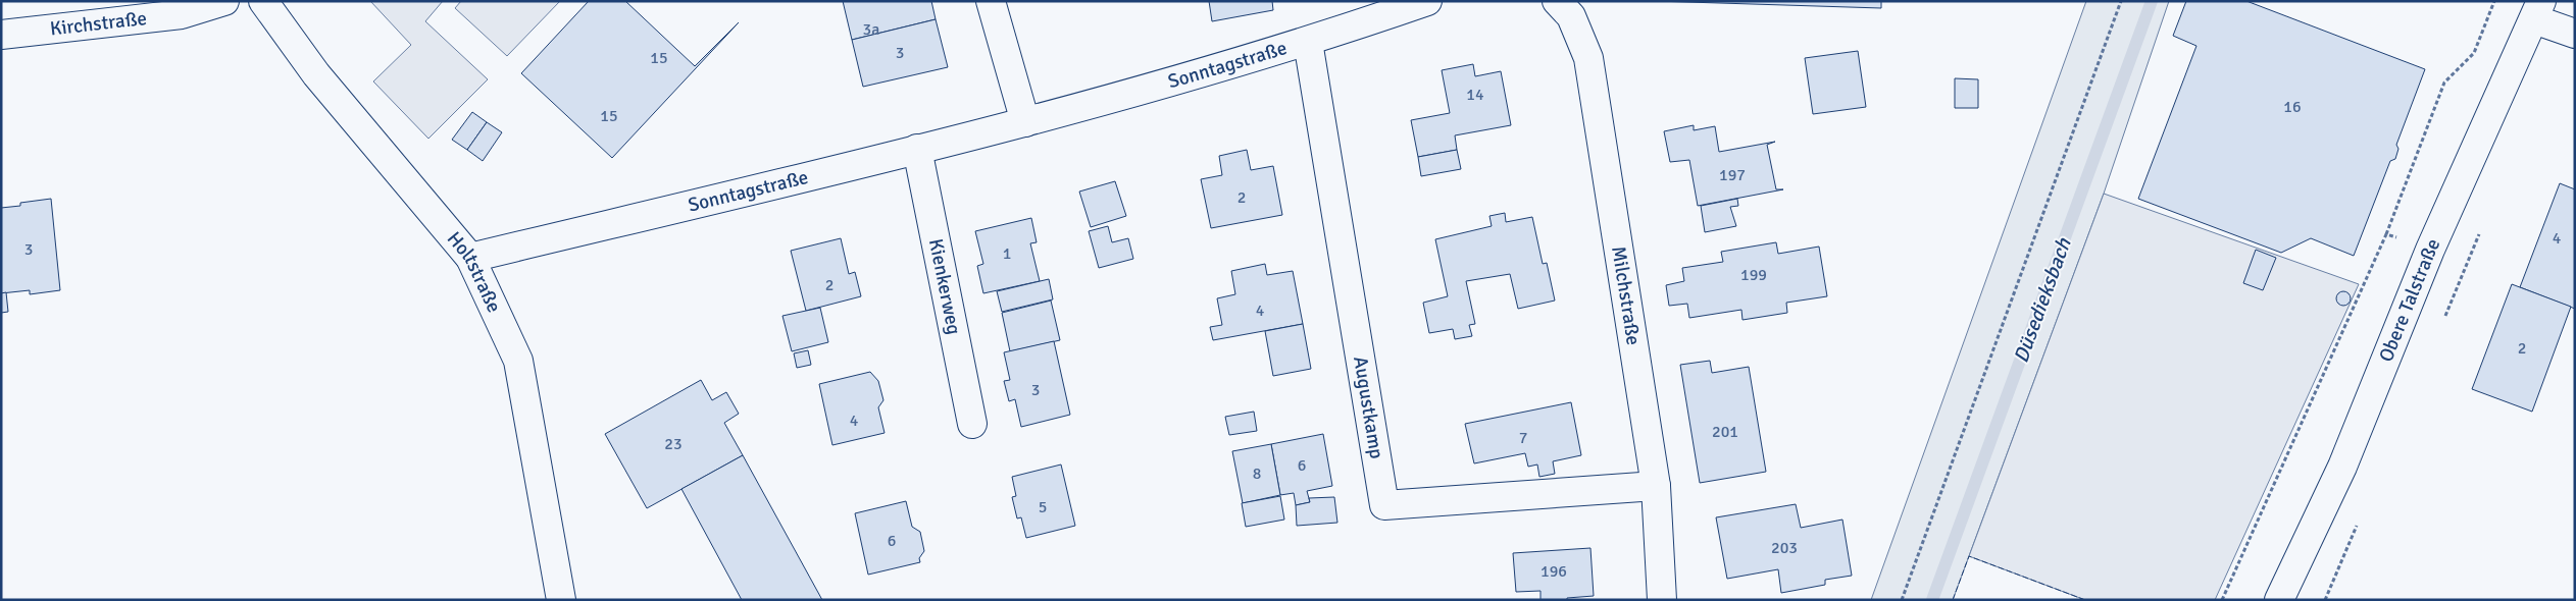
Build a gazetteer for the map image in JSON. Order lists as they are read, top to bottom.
{
  "streets": {
    "street": [
      "Kirchstraße",
      "Sonntagstraße",
      "Holtstraße",
      "Kienkerweg",
      "Milchstraße",
      "Obere Talstraße",
      "Augustkamp"
    ]
  },
  "crossings": [
    ["Sonntagstraße", "Holtstraße"],
    ["Sonntagstraße", "Kienkerweg"],
    ["Sonntagstraße", "Augustkamp"],
    ["Milchstraße", "Augustkamp"]
  ],
  "water": ["Düsedieksbach"],
  "house_numbers": [
    "3a",
    "3",
    "15",
    "14",
    "16",
    "15",
    "197",
    "2",
    "4",
    "3",
    "1",
    "199",
    "2",
    "4",
    "2",
    "3",
    "4",
    "201",
    "7",
    "23",
    "6",
    "8",
    "5",
    "6",
    "203",
    "196"
  ]
}
